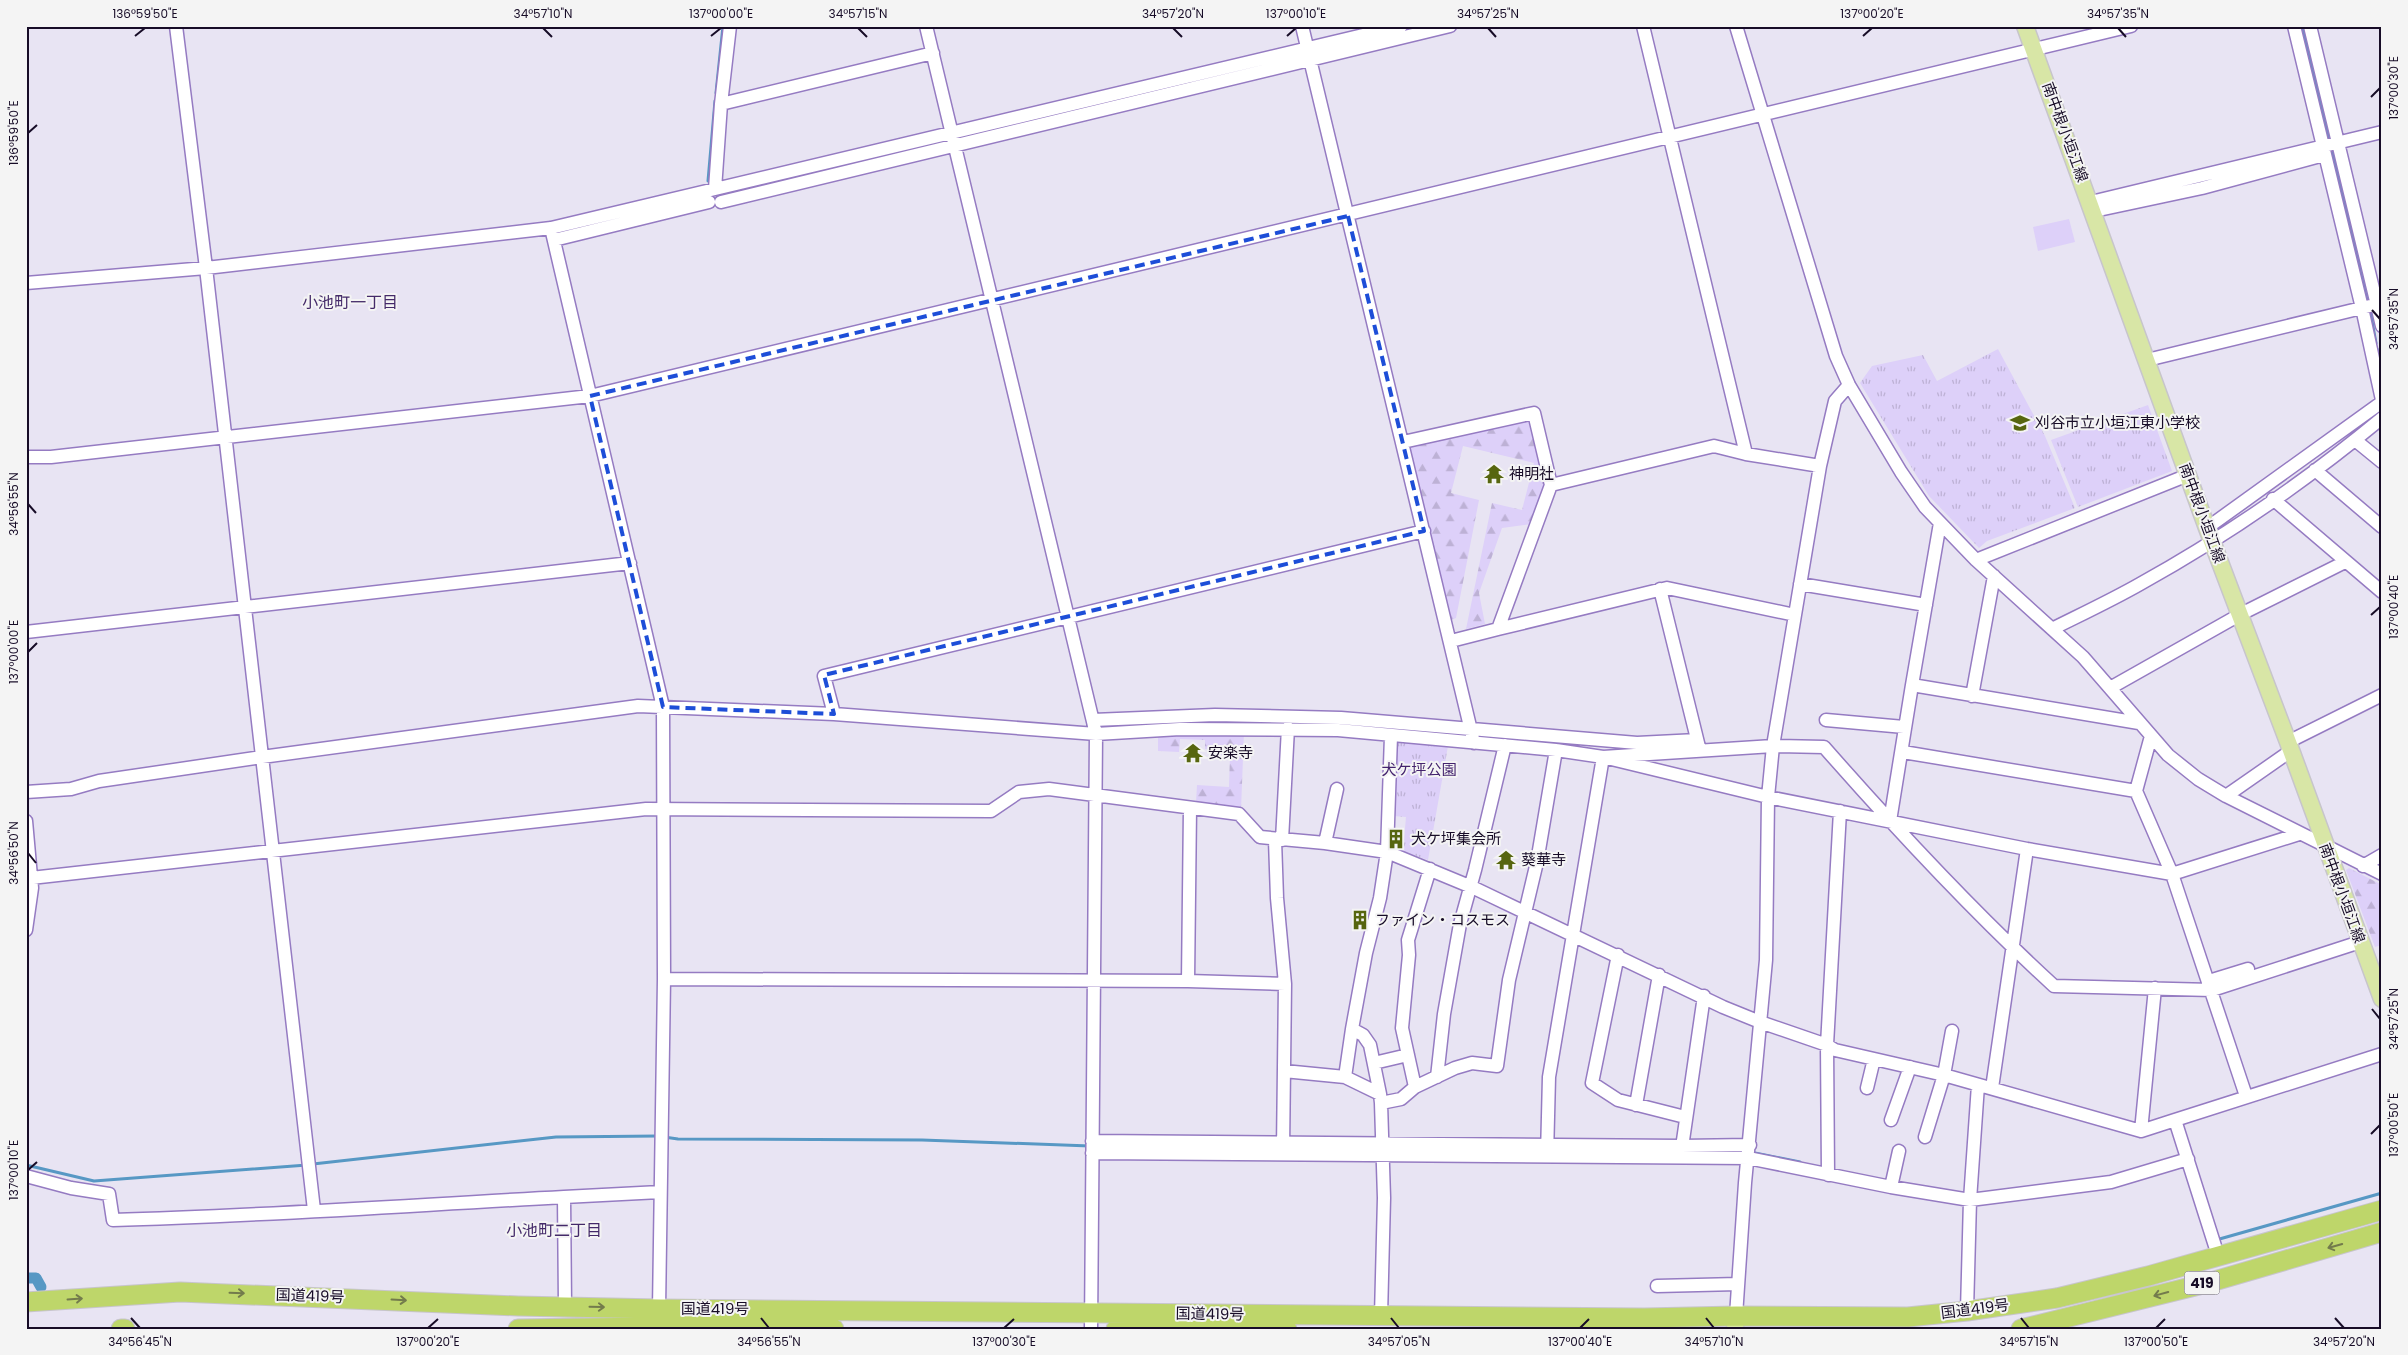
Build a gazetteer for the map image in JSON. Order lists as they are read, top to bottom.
{
  "streets": {
    "highway": ["419", "国道419号"],
    "main road": ["南中根小垣江線"]
  },
  "districts": ["小池町一丁目", "小池町二丁目"],
  "parks": ["犬ケ坪公園"],
  "places": {
    "school or university": ["刈谷市立小垣江東小学校"],
    "temple": ["神明社", "安楽寺", "葵華寺"],
    "building": ["犬ケ坪集会所", "ファイン・コスモス"]
  },
  "coordinates": [
    "136°59'50\"E",
    "34°57'10\"N",
    "137°00'00\"E",
    "34°57'15\"N",
    "34°57'20\"N",
    "137°00'10\"E",
    "34°57'25\"N",
    "137°00'20\"E",
    "34°57'35\"N",
    "137°00'30\"E",
    "34°56'55\"N",
    "137°00'40\"E",
    "34°56'50\"N",
    "137°00'50\"E",
    "34°56'45\"N",
    "34°57'05\"N"
  ]
}
